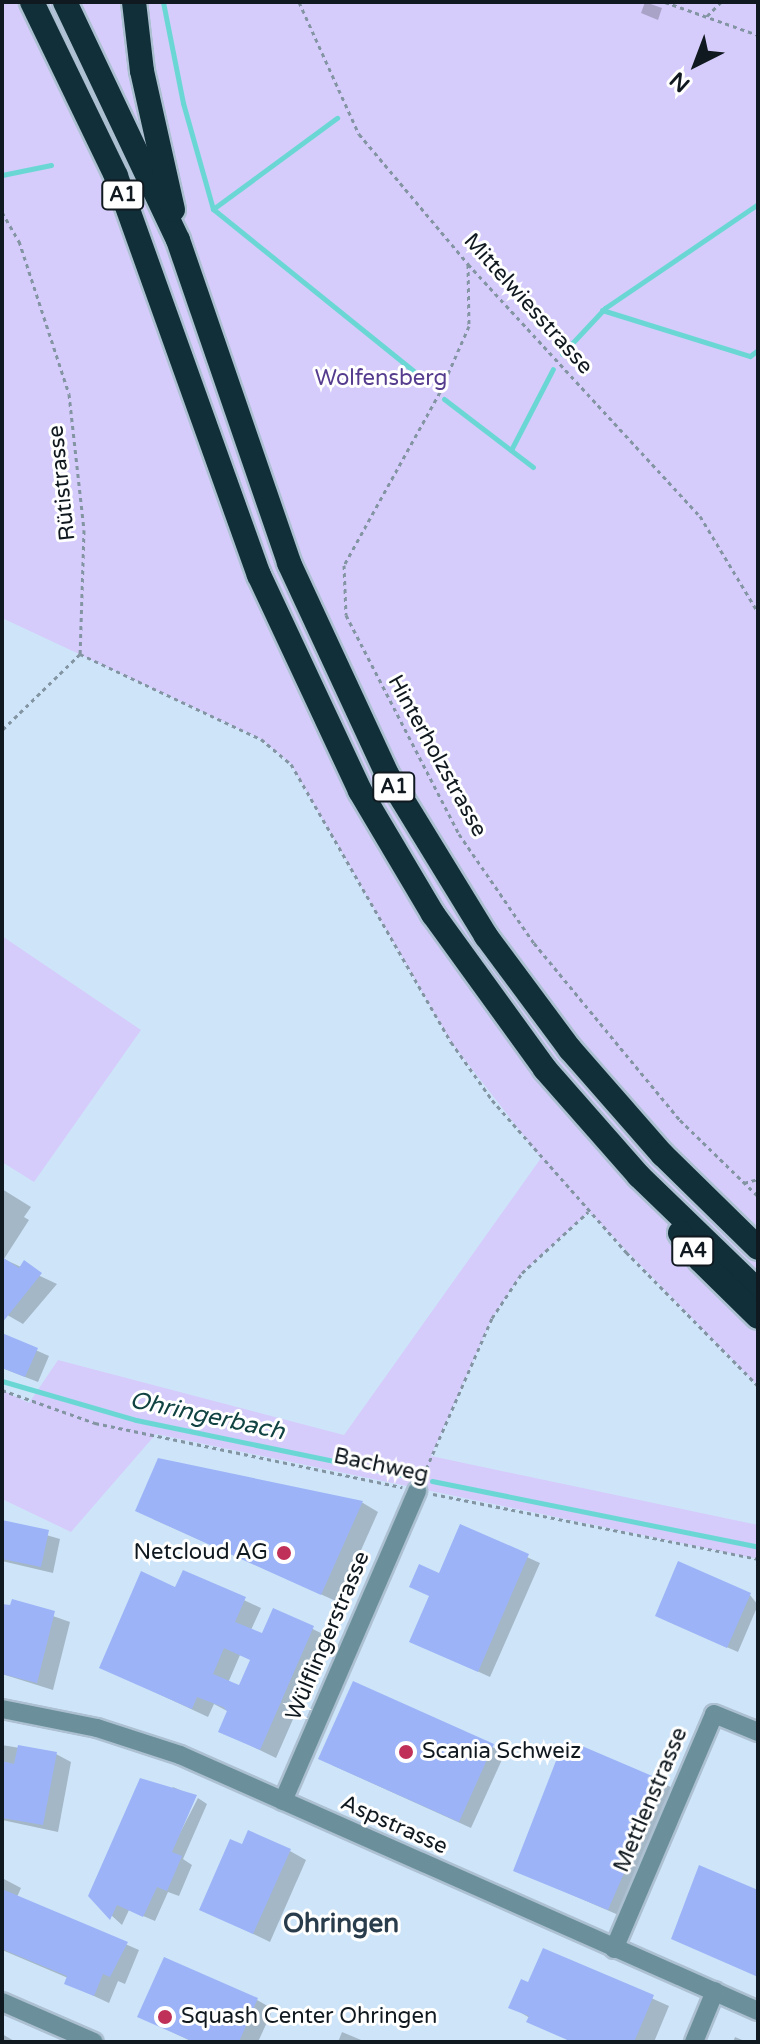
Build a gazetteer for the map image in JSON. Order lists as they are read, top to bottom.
{
  "streets": {
    "highway": ["A1", "A4"],
    "street": ["Wülflingerstrasse", "Mettlenstrasse", "Aspstrasse"],
    "path": [
      "Mittelwiesstrasse",
      "Rütistrasse",
      "Hinterholzstrasse",
      "Bachweg"
    ]
  },
  "crossings": [
    ["A1", "A4"],
    ["Mittelwiesstrasse", "Hinterholzstrasse"],
    ["Bachweg", "Wülflingerstrasse"],
    ["Wülflingerstrasse", "Aspstrasse"],
    ["Mettlenstrasse", "Aspstrasse"]
  ],
  "districts": ["Ohringen"],
  "water": ["Ohringerbach"],
  "parks": ["Wolfensberg"],
  "places": ["Netcloud AG", "Scania Schweiz", "Squash Center Ohringen"],
  "north": "bottom left"
}
